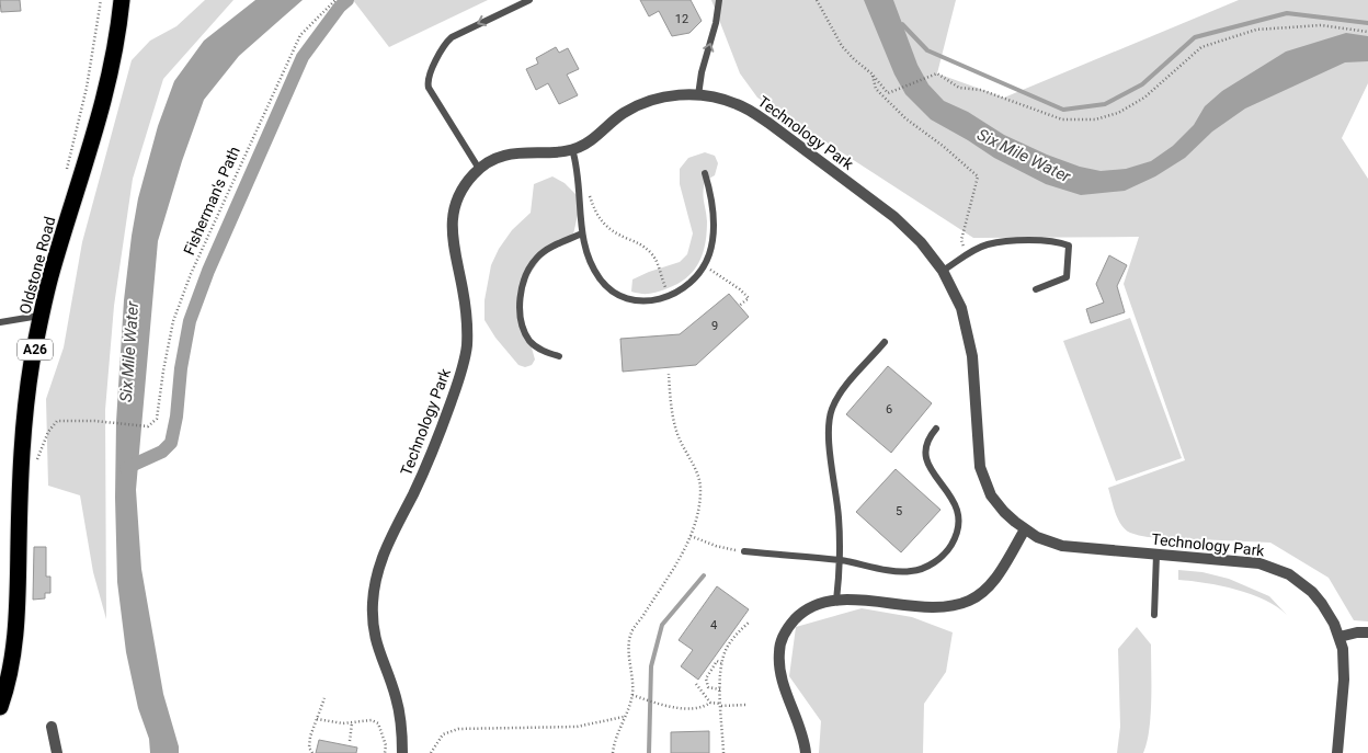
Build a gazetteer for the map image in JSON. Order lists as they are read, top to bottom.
{
  "streets": {
    "highway": ["Oldstone Road", "A26"],
    "street": ["Technology Park"],
    "path": ["Fisherman's Path"]
  },
  "water": ["Six Mile Water"],
  "house_numbers": [
    "12",
    "9",
    "6",
    "5",
    "4"
  ]
}
